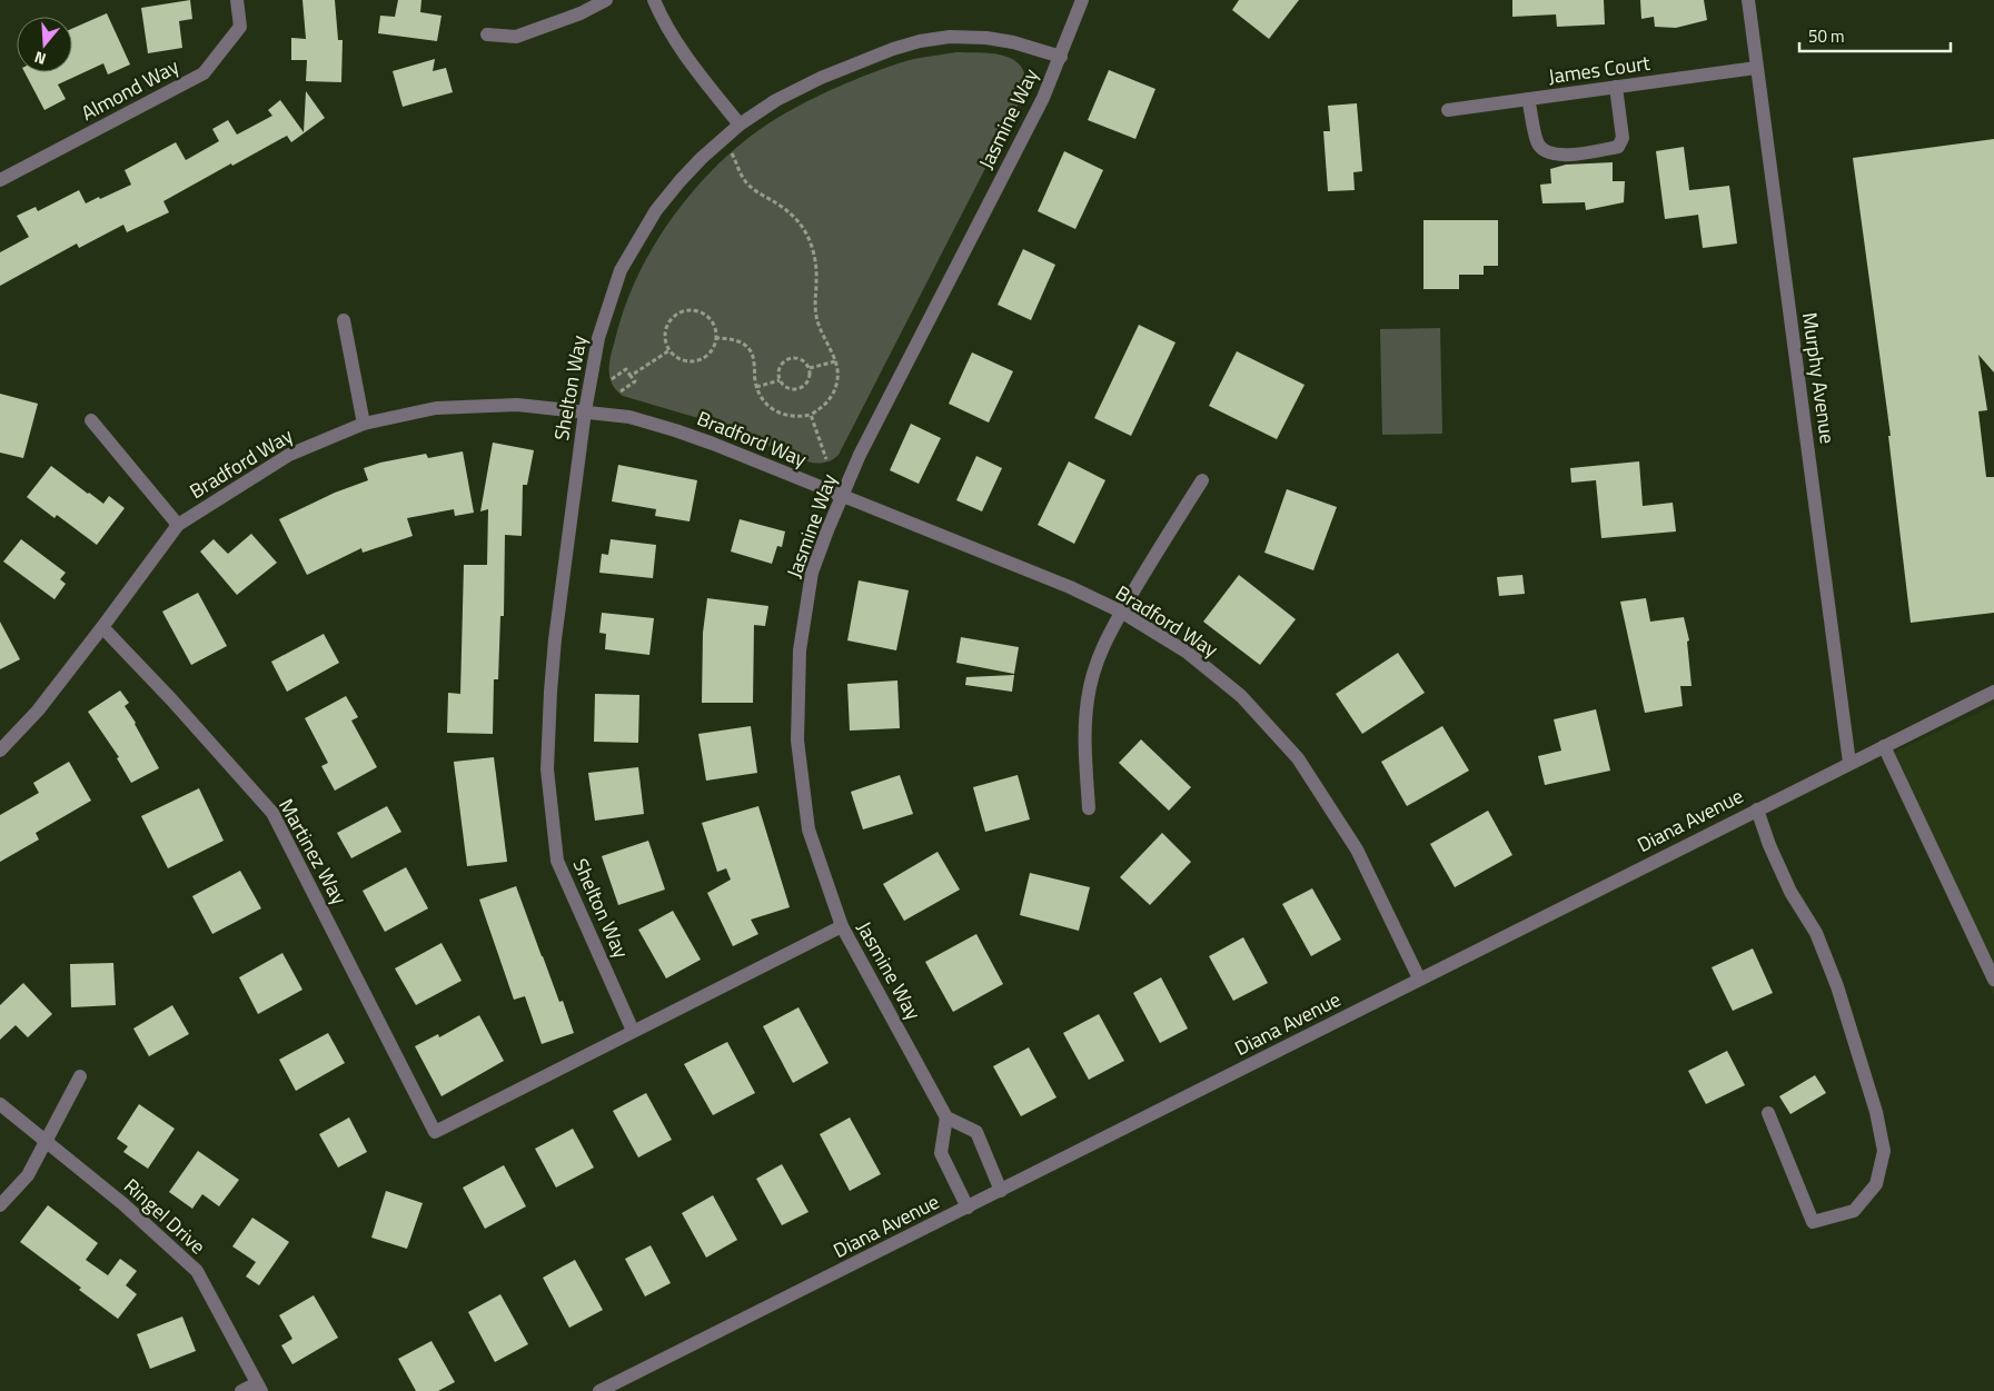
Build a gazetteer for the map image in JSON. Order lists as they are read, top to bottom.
{
  "streets": {
    "street": [
      "James Court",
      "Almond Way",
      "Jasmine Way",
      "Murphy Avenue",
      "Shelton Way",
      "Bradford Way",
      "Diana Avenue",
      "Martinez Way",
      "Ringel Drive"
    ]
  },
  "crossings": [
    ["James Court", "Murphy Avenue"],
    ["Jasmine Way", "Shelton Way"],
    ["Jasmine Way", "Bradford Way"],
    ["Murphy Avenue", "Diana Avenue"],
    ["Shelton Way", "Bradford Way"],
    ["Shelton Way", "Martinez Way"],
    ["Bradford Way", "Diana Avenue"],
    ["Bradford Way", "Martinez Way"]
  ],
  "scale_bar": "50 m",
  "north": "bottom"
}
